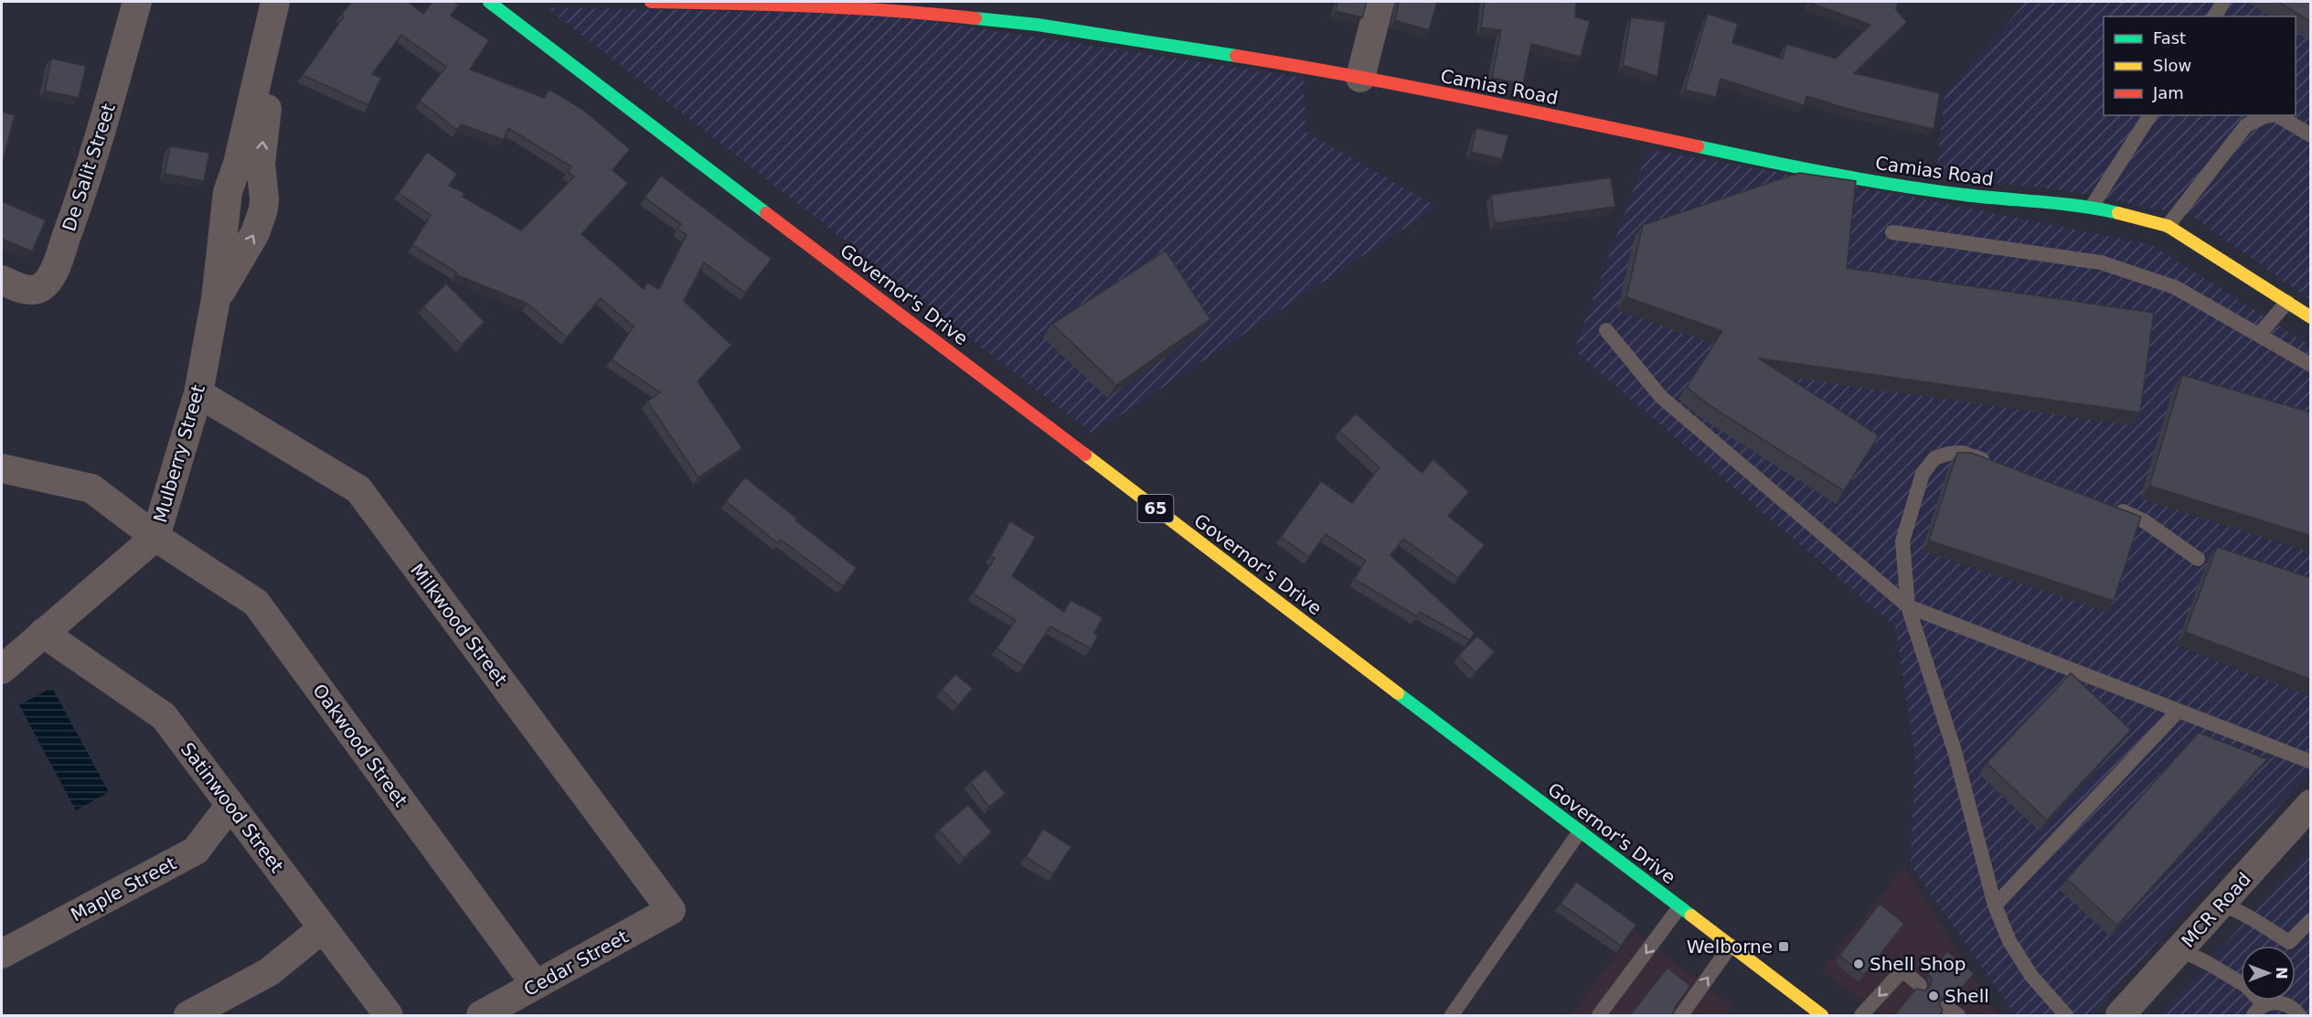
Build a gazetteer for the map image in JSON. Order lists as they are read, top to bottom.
{
  "streets": {
    "main road": ["Camias Road", "Governor's Drive", "65"],
    "street": [
      "De Salit Street",
      "Mulberry Street",
      "Milkwood Street",
      "Oakwood Street",
      "Satinwood Street",
      "Maple Street",
      "MCR Road",
      "Cedar Street"
    ]
  },
  "crossings": [
    ["Mulberry Street", "Milkwood Street"],
    ["Mulberry Street", "Oakwood Street"],
    ["Mulberry Street", "Satinwood Street"],
    ["Milkwood Street", "Cedar Street"],
    ["Oakwood Street", "Cedar Street"],
    ["Satinwood Street", "Maple Street"]
  ],
  "places": {
    "transit": ["Welborne"],
    "other": ["Shell Shop", "Shell"]
  },
  "legend": ["Fast", "Slow", "Jam"],
  "north": "right"
}
